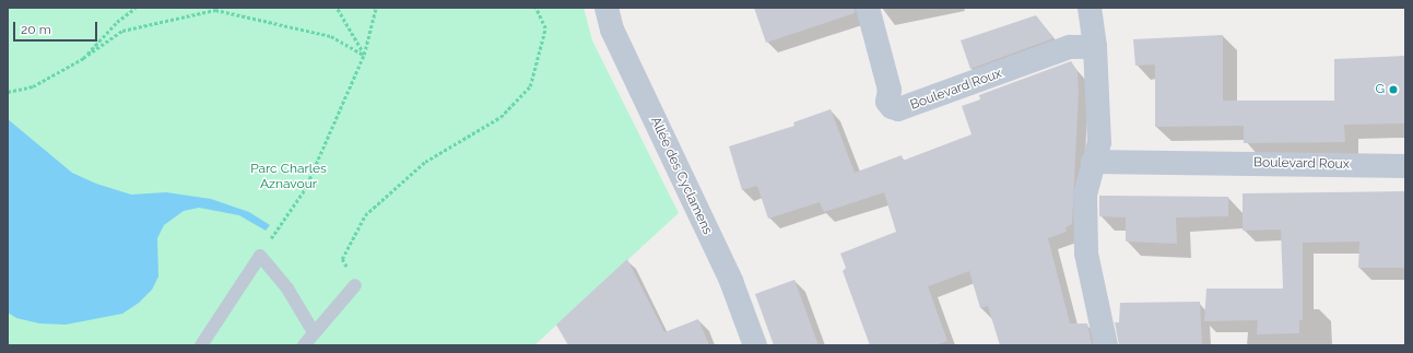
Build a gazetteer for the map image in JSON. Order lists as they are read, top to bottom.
{
  "streets": {
    "street": ["Boulevard Roux", "Allée des Cyclamens"]
  },
  "parks": ["Parc Charles Aznavour"],
  "places": ["G"],
  "scale_bar": "20 m"
}
